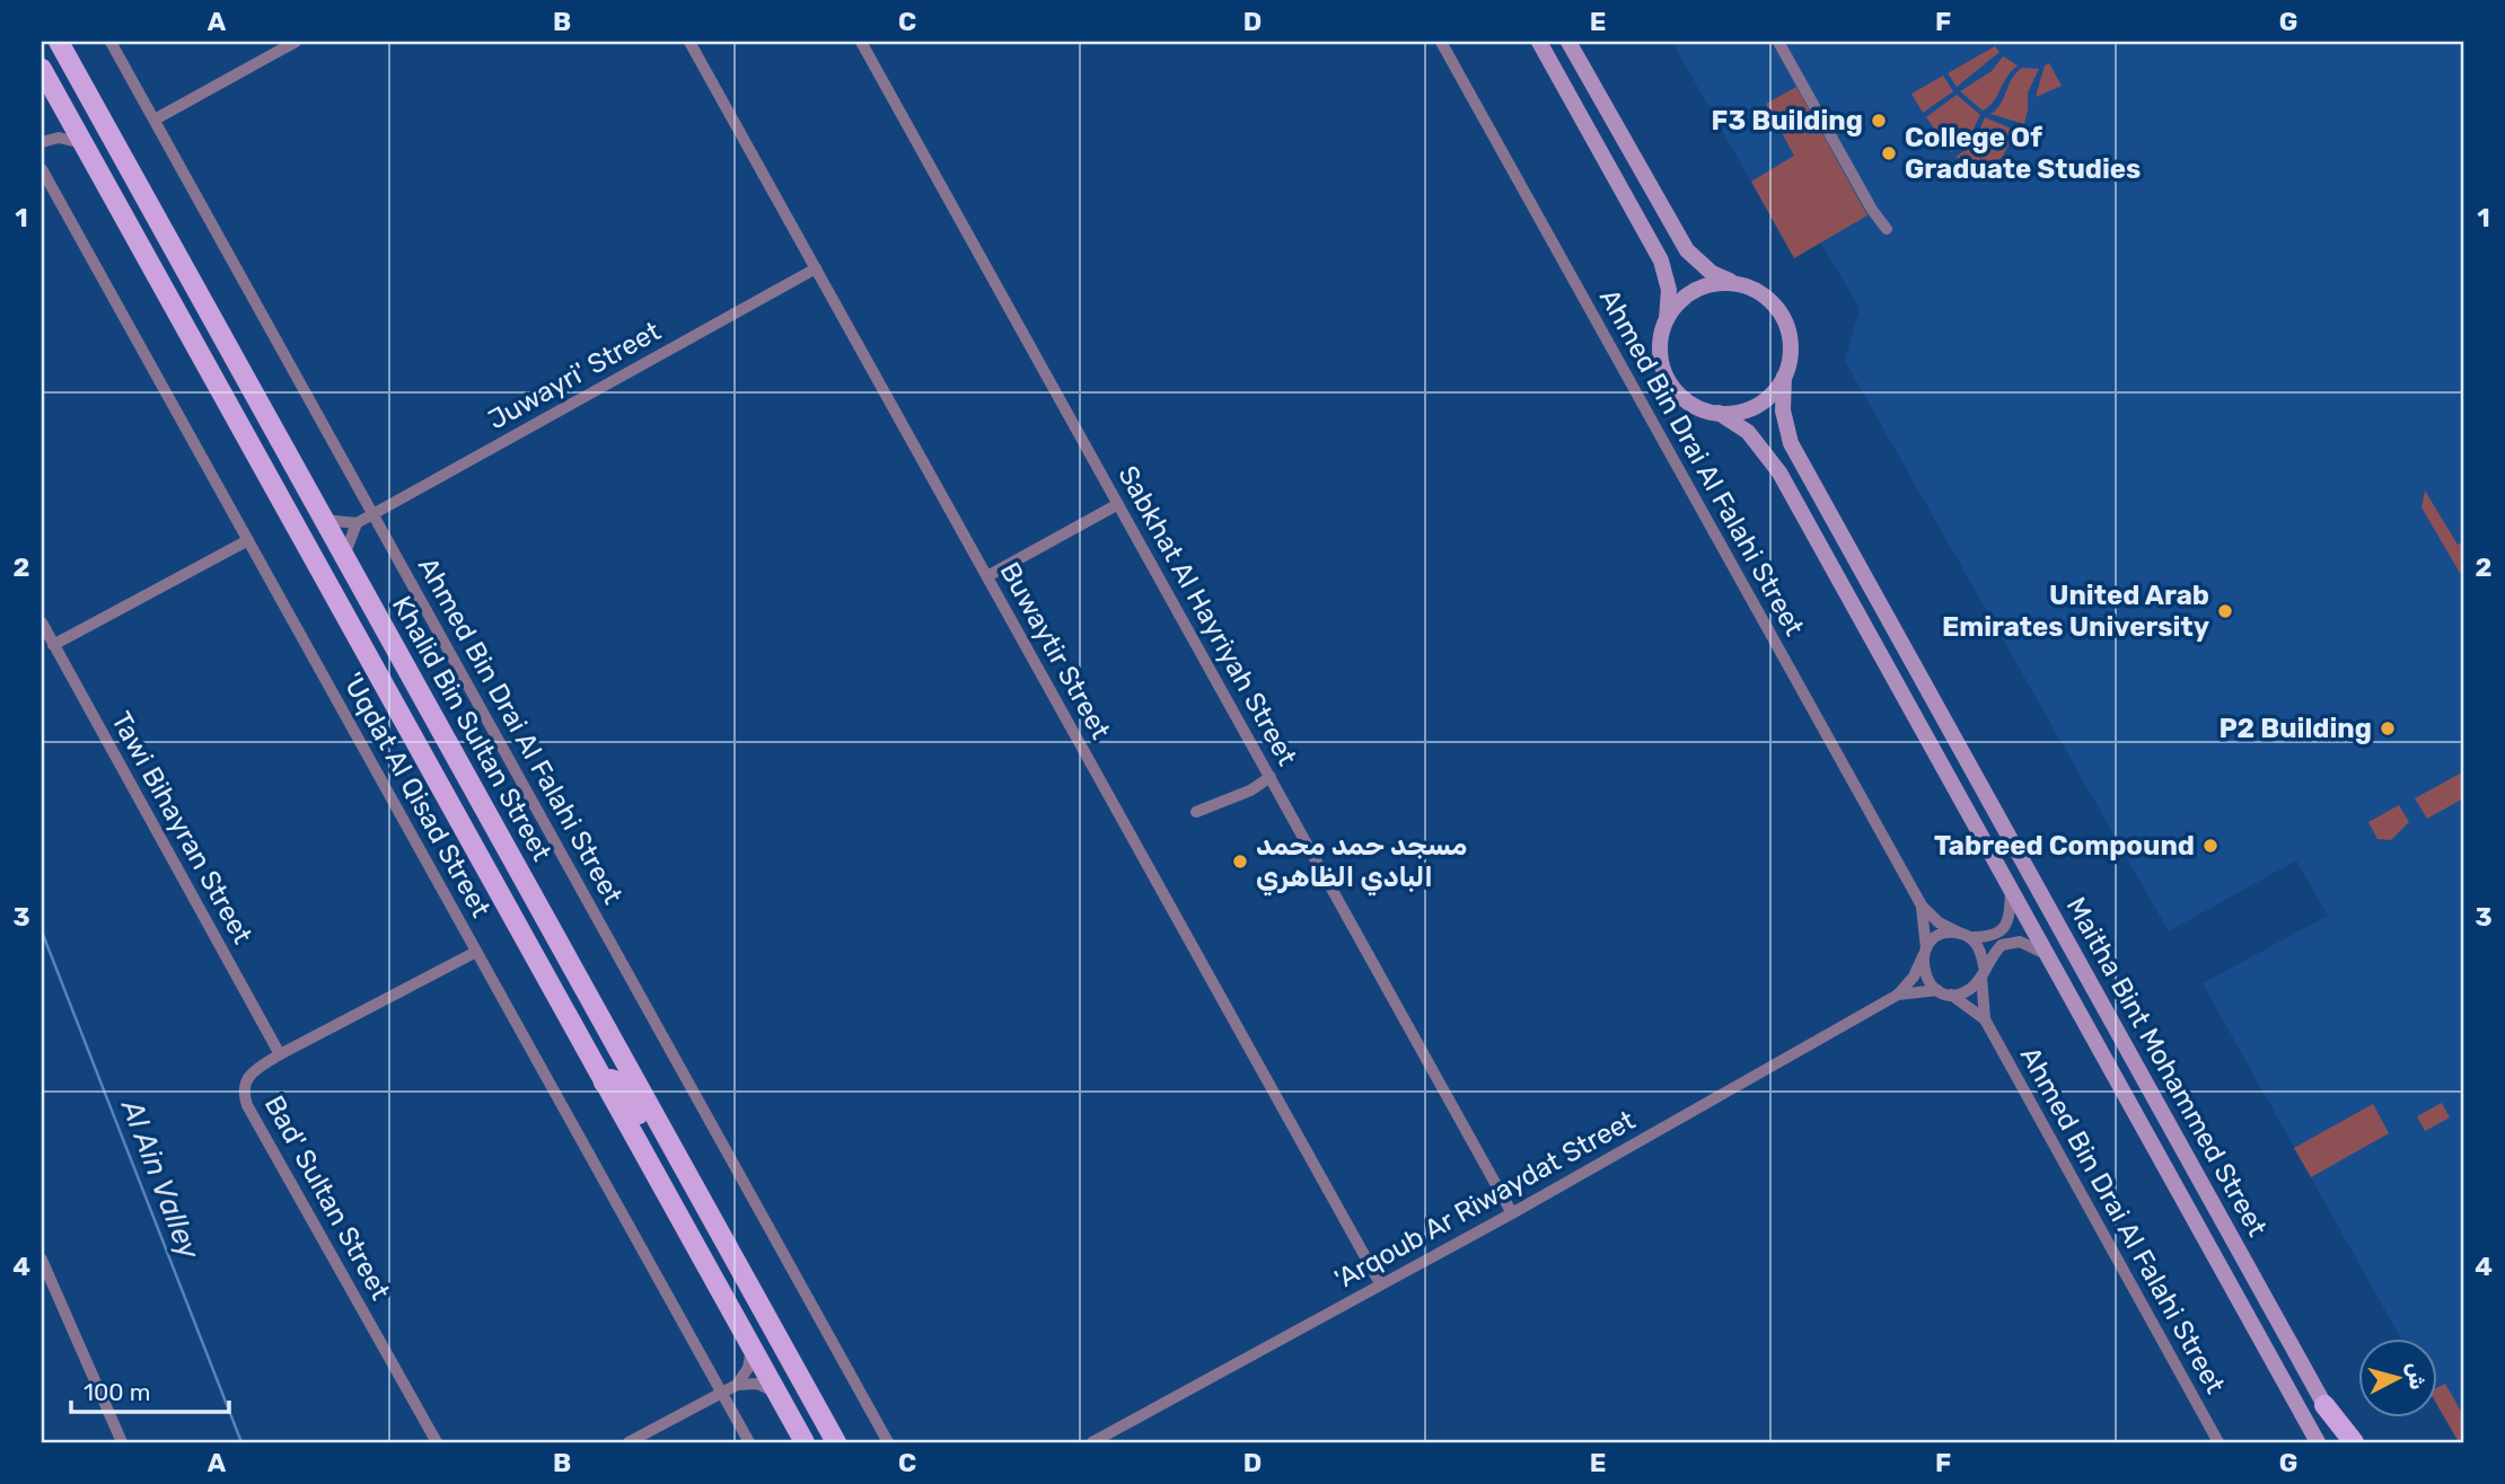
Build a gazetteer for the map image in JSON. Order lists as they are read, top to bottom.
{
  "streets": {
    "main road": ["Khalid Bin Sultan Street", "Maitha Bint Mohammed Street"],
    "street": [
      "Juwayri' Street",
      "Ahmed Bin Drai Al Falahi Street",
      "Sabkhat Al Hayriyah Street",
      "Buwaytir Street",
      "'Uqdat Al Qisad Street",
      "Tawi Bihayran Street",
      "Bad' Sultan Street",
      "'Arqoub Ar Riwaydat Street"
    ]
  },
  "crossings": [
    ["Juwayri' Street", "Ahmed Bin Drai Al Falahi Street"],
    ["Juwayri' Street", "Buwaytir Street"],
    ["Ahmed Bin Drai Al Falahi Street", "'Arqoub Ar Riwaydat Street"],
    ["Sabkhat Al Hayriyah Street", "'Arqoub Ar Riwaydat Street"],
    ["Buwaytir Street", "'Arqoub Ar Riwaydat Street"],
    ["'Uqdat Al Qisad Street", "Bad' Sultan Street"],
    ["Tawi Bihayran Street", "Bad' Sultan Street"]
  ],
  "water": ["Al Ain Valley"],
  "places": [
    "F3 Building",
    "College Of Graduate Studies",
    "United Arab Emirates University",
    "P2 Building",
    "Tabreed Compound",
    "مسجد حمد محمد البادي الظاهري"
  ],
  "scale_bar": "100 m",
  "north": "right",
  "grid": {
    "columns": [
      "A",
      "B",
      "C",
      "D",
      "E",
      "F",
      "G"
    ],
    "rows": [
      "1",
      "2",
      "3",
      "4"
    ]
  }
}
